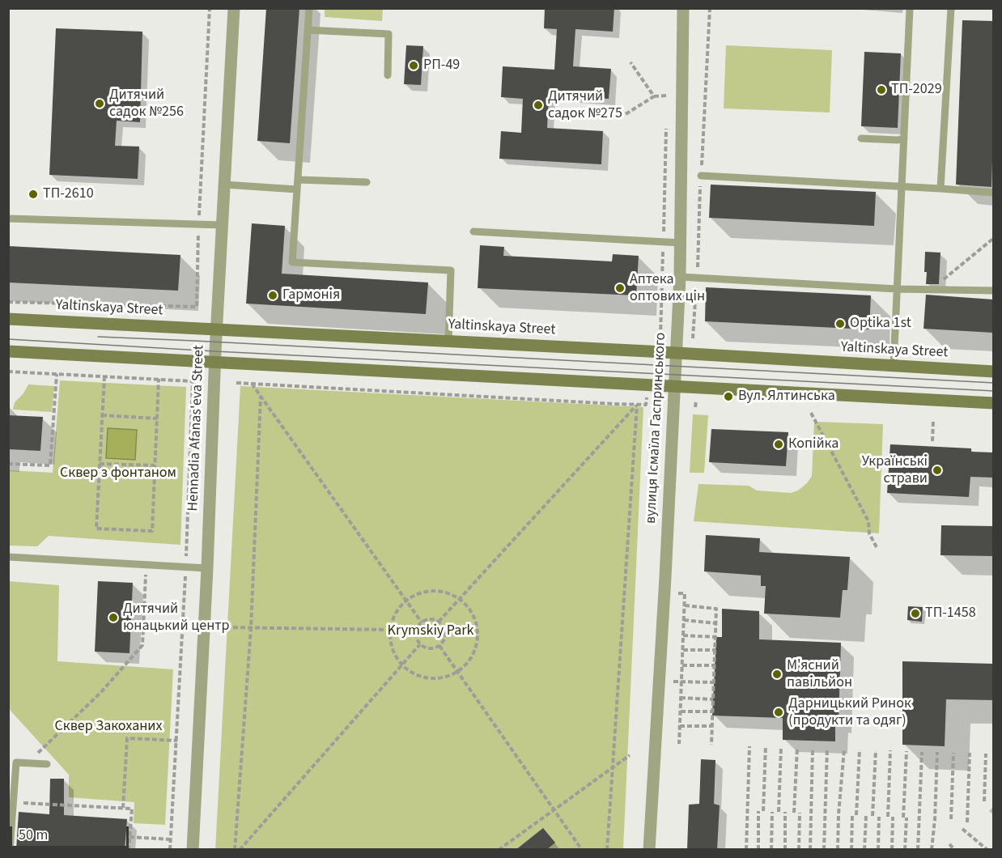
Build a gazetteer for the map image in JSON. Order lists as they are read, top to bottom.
{
  "streets": {
    "street": ["Yaltinskaya Street", "Hennadia Afanas'eva Street", "вулиця Ісмаїла Гаспринського"]
  },
  "crossings": [
    ["Yaltinskaya Street", "Hennadia Afanas'eva Street"],
    ["Yaltinskaya Street", "вулиця Ісмаїла Гаспринського"]
  ],
  "parks": ["Сквер з фонтаном", "Krymskiy Park", "Сквер Закоханих"],
  "places": [
    "РП-49",
    "ТП-2029",
    "Дитячий садок №256",
    "Дитячий садок №275",
    "ТП-2610",
    "Аптека оптових цін",
    "Гармонія",
    "Оptika 1st",
    "Вул. Ялтинська",
    "Копійка",
    "Українські страви",
    "ТП-1458",
    "Дитячий юнацький центр",
    "М'ясний павільйон",
    "Дарницький Ринок (продукти та одяг)"
  ],
  "scale_bar": "50 m"
}
